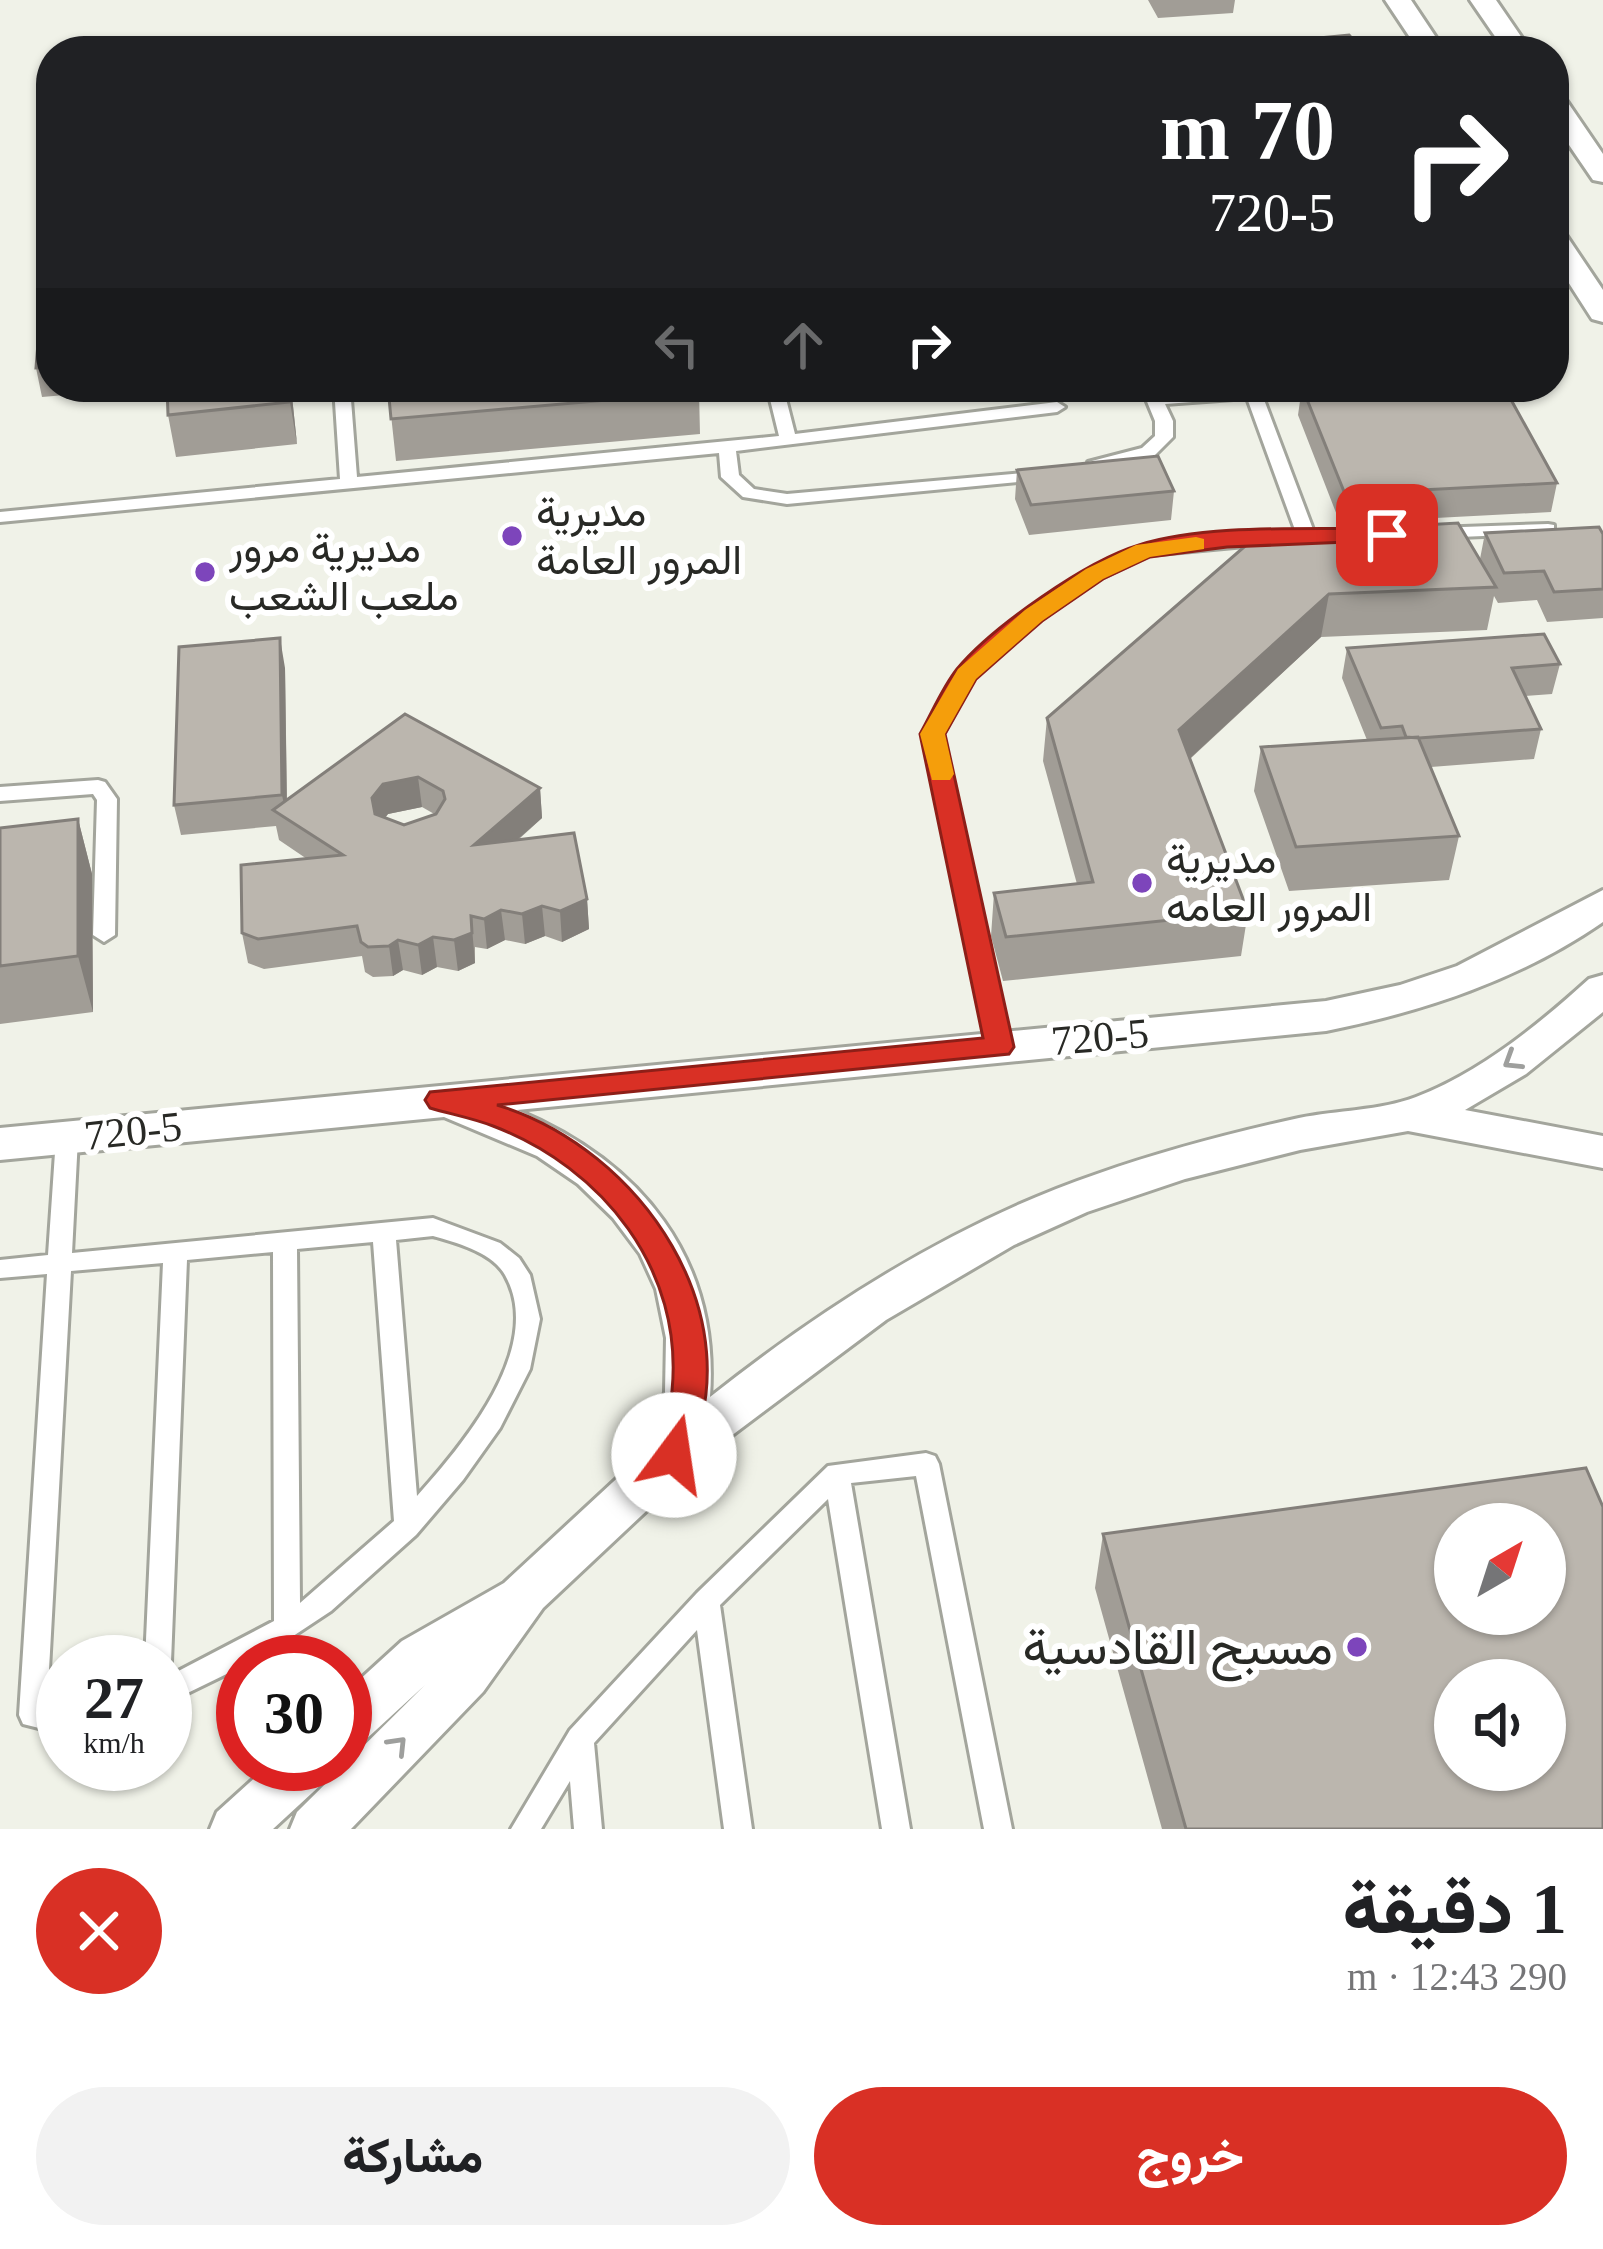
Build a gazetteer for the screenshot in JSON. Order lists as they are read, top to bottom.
{
  "streets": {
    "street": ["720-5"]
  },
  "places": [
    "مديرية المرور العامة",
    "مديرية مرور ملعب الشعب",
    "مديرية المرور العامه",
    "مسبح القادسية"
  ],
  "north": "top right",
  "page": {
    "turn": ["70 m", "720-5"],
    "speed": "27 km/h",
    "limit": "30",
    "heading": ["1 دقيقة", "290 m · 12:43"],
    "buttons": ["خروج", "مشاركة"]
  }
}
